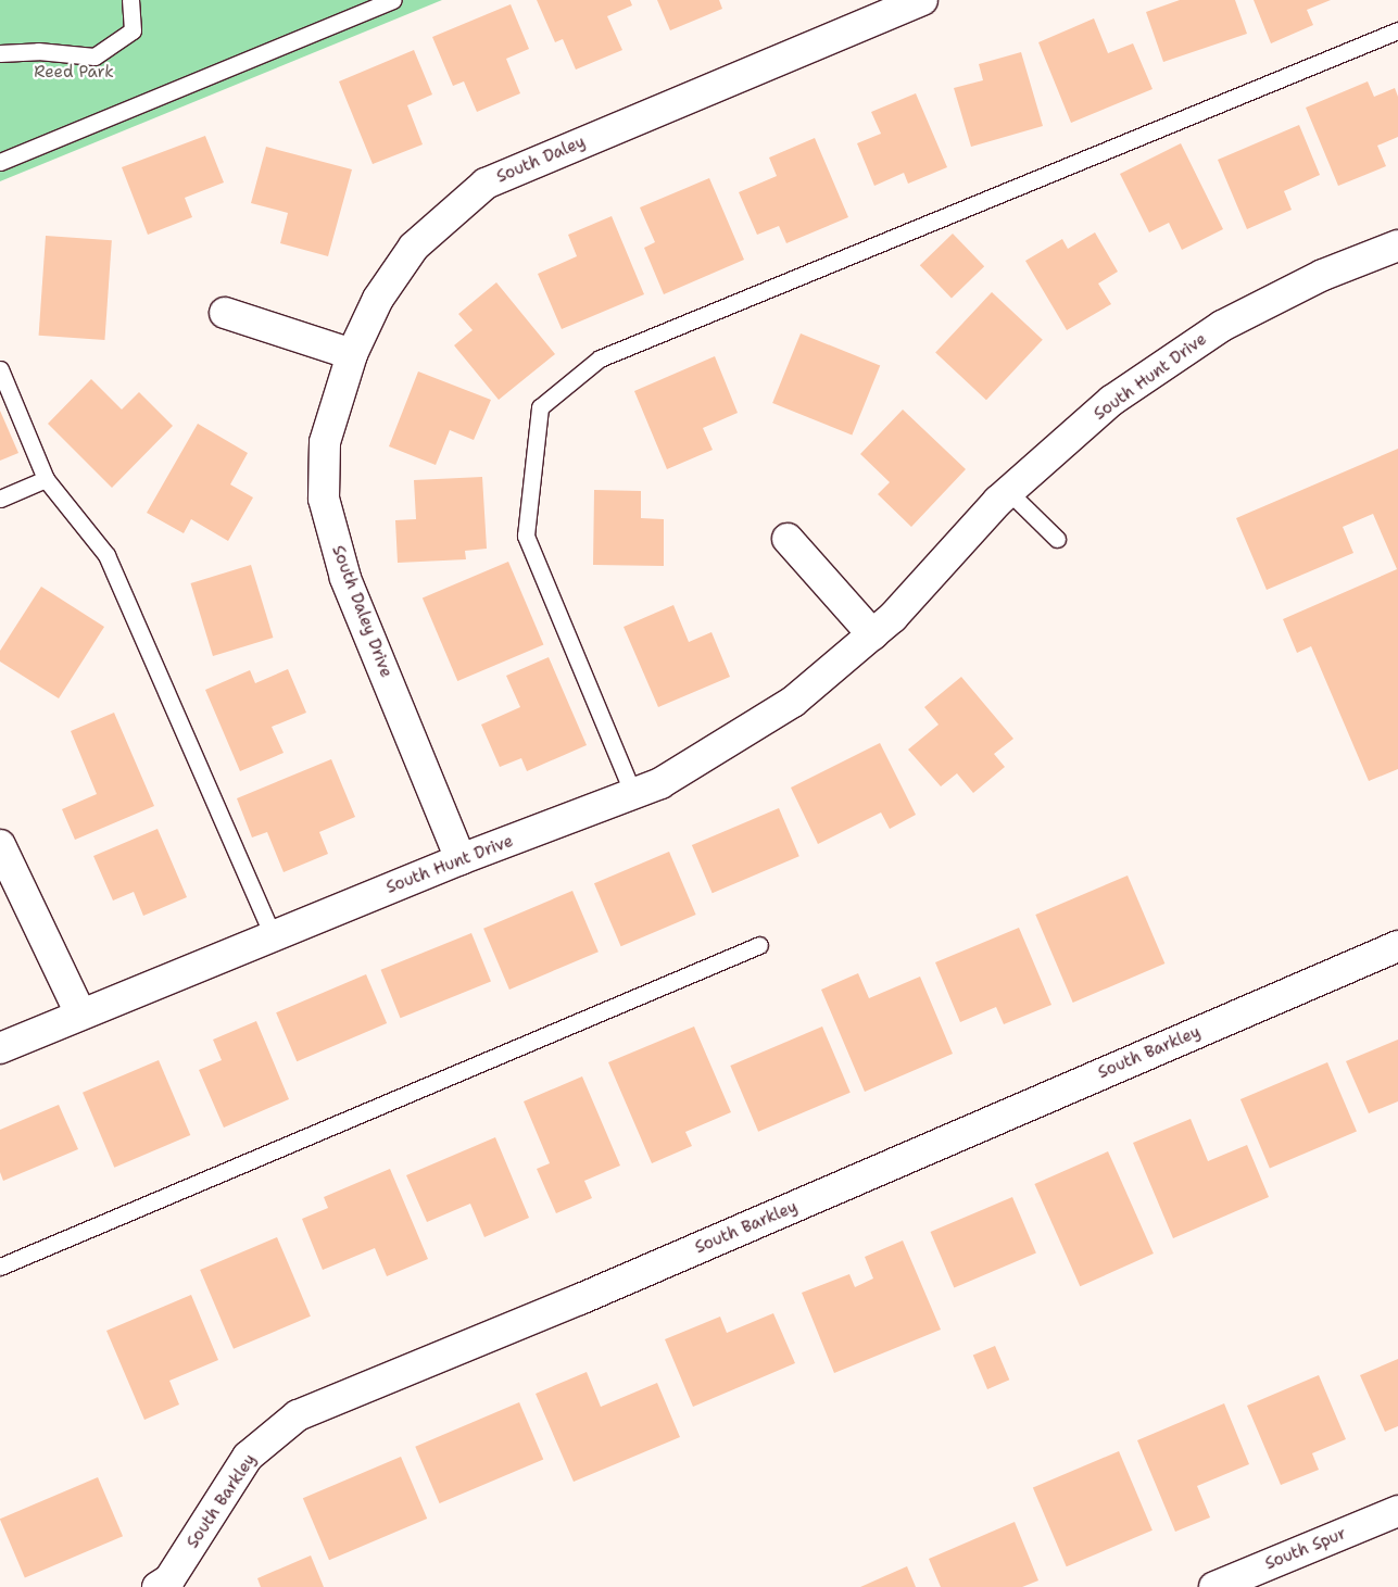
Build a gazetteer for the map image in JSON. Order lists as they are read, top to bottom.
{
  "streets": {
    "street": [
      "South Daley",
      "South Hunt Drive",
      "South Daley Drive",
      "South Barkley",
      "South Spur"
    ]
  },
  "crossings": [
    ["South Daley", "South Daley Drive"],
    ["South Hunt Drive", "South Daley Drive"]
  ],
  "parks": ["Reed Park"]
}
